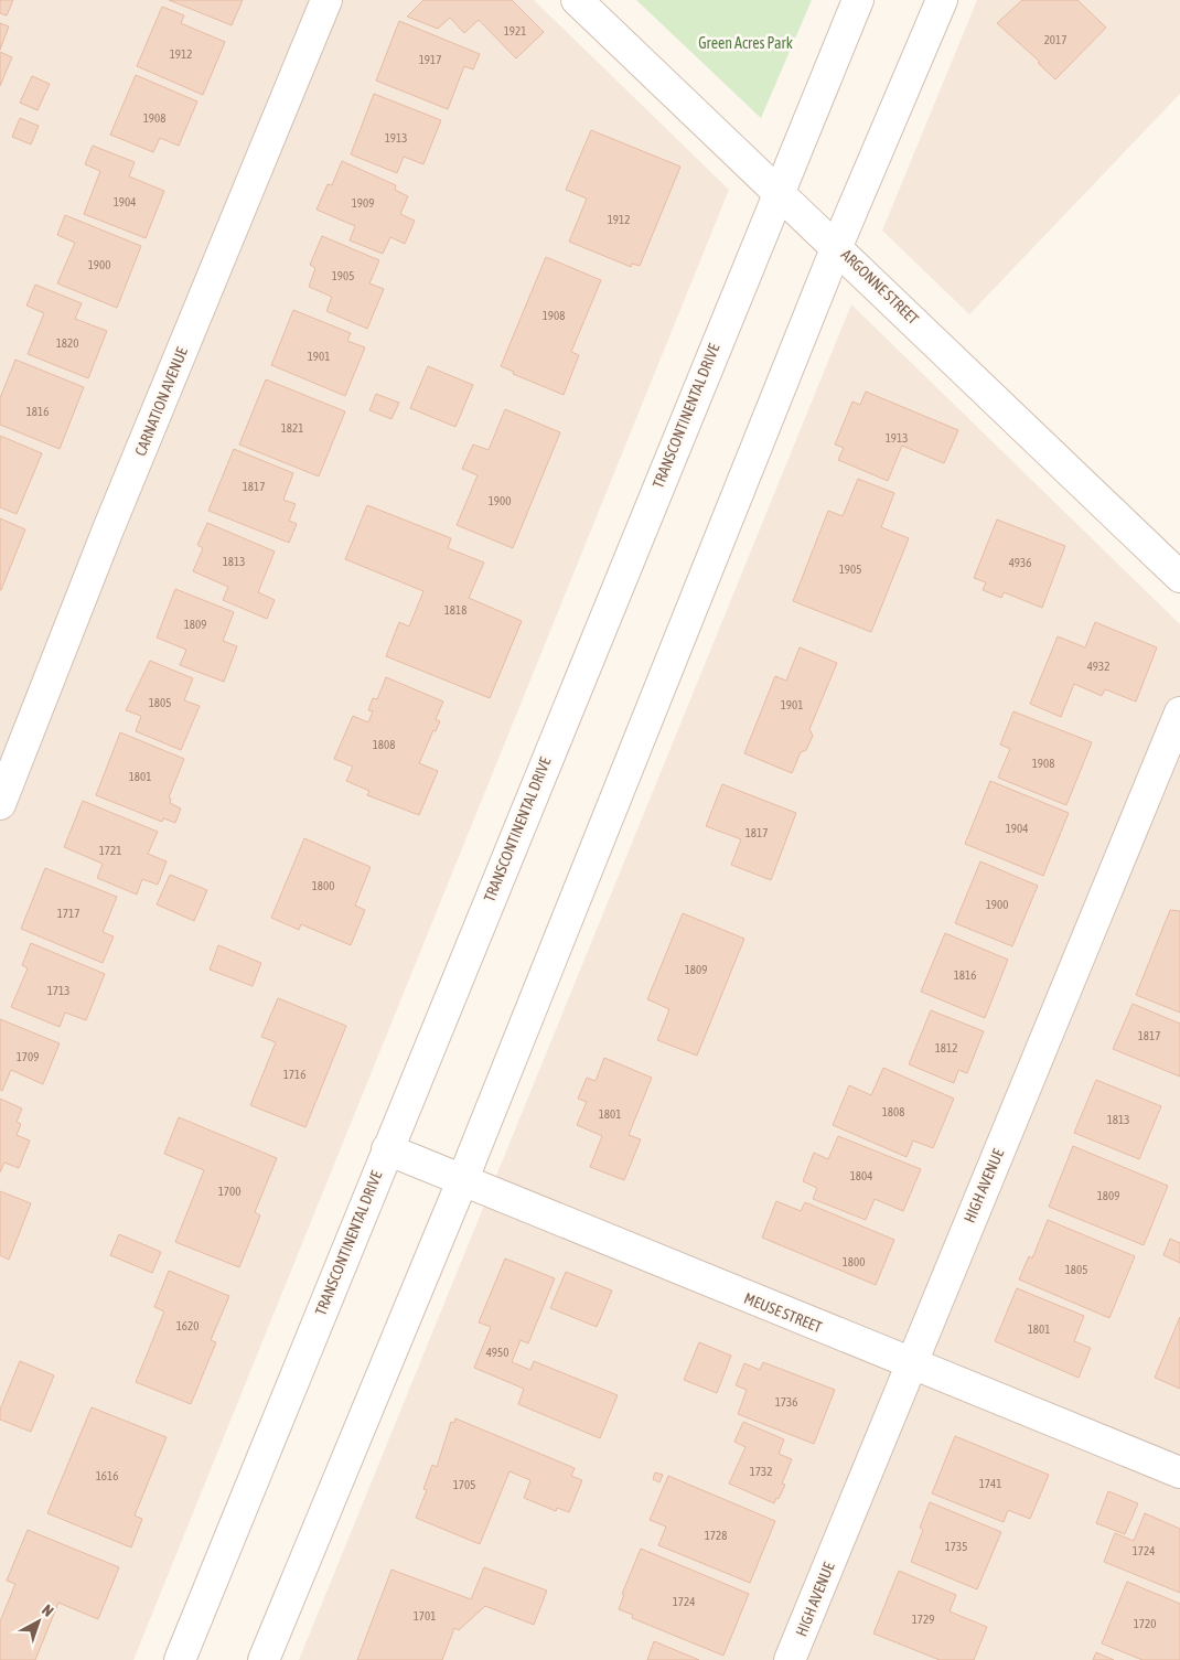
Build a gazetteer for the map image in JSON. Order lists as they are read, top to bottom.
{
  "streets": {
    "street": [
      "ARGONNE STREET",
      "CARNATION AVENUE",
      "TRANSCONTINENTAL DRIVE",
      "HIGH AVENUE",
      "MEUSE STREET"
    ]
  },
  "crossings": [
    ["ARGONNE STREET", "TRANSCONTINENTAL DRIVE"],
    ["TRANSCONTINENTAL DRIVE", "MEUSE STREET"],
    ["HIGH AVENUE", "MEUSE STREET"]
  ],
  "parks": ["Green Acres Park"],
  "house_numbers": [
    "1921",
    "2017",
    "1912",
    "1917",
    "1908",
    "1913",
    "1904",
    "1909",
    "1912",
    "1900",
    "1905",
    "1908",
    "1820",
    "1901",
    "1816",
    "1821",
    "1913",
    "1817",
    "1900",
    "1813",
    "4936",
    "1905",
    "1818",
    "1809",
    "4932",
    "1805",
    "1901",
    "1808",
    "1908",
    "1801",
    "1904",
    "1817",
    "1721",
    "1800",
    "1900",
    "1717",
    "1809",
    "1816",
    "1713",
    "1817",
    "1812",
    "1709",
    "1716",
    "1808",
    "1801",
    "1813",
    "1804",
    "1700",
    "1809",
    "1800",
    "1805",
    "1620",
    "1801",
    "4950",
    "1736",
    "1732",
    "1616",
    "1741",
    "1705",
    "1728",
    "1735",
    "1724",
    "1724",
    "1701",
    "1729",
    "1720"
  ],
  "north": "top right"
}
